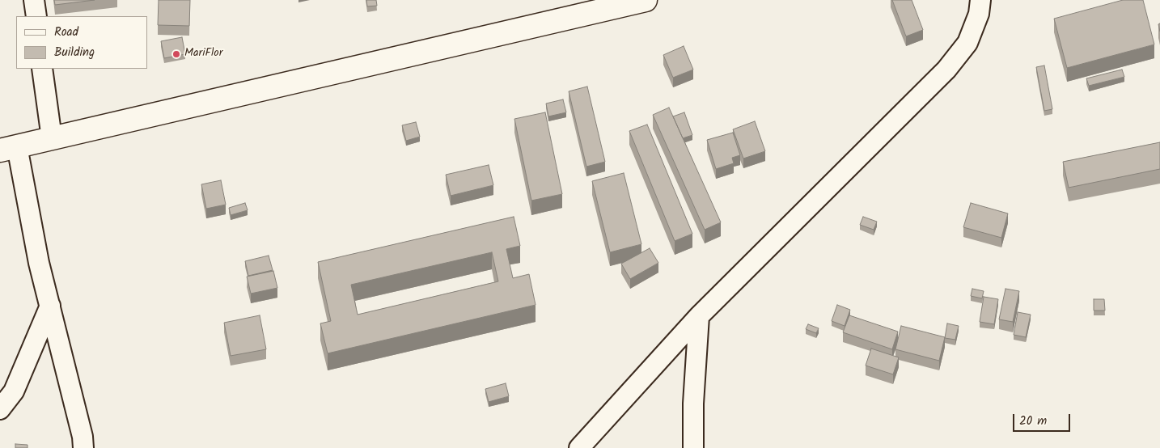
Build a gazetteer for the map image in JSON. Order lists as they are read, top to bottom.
{
  "places": ["MariFlor"],
  "legend": ["Road", "Building"],
  "scale_bar": "20 m"
}
